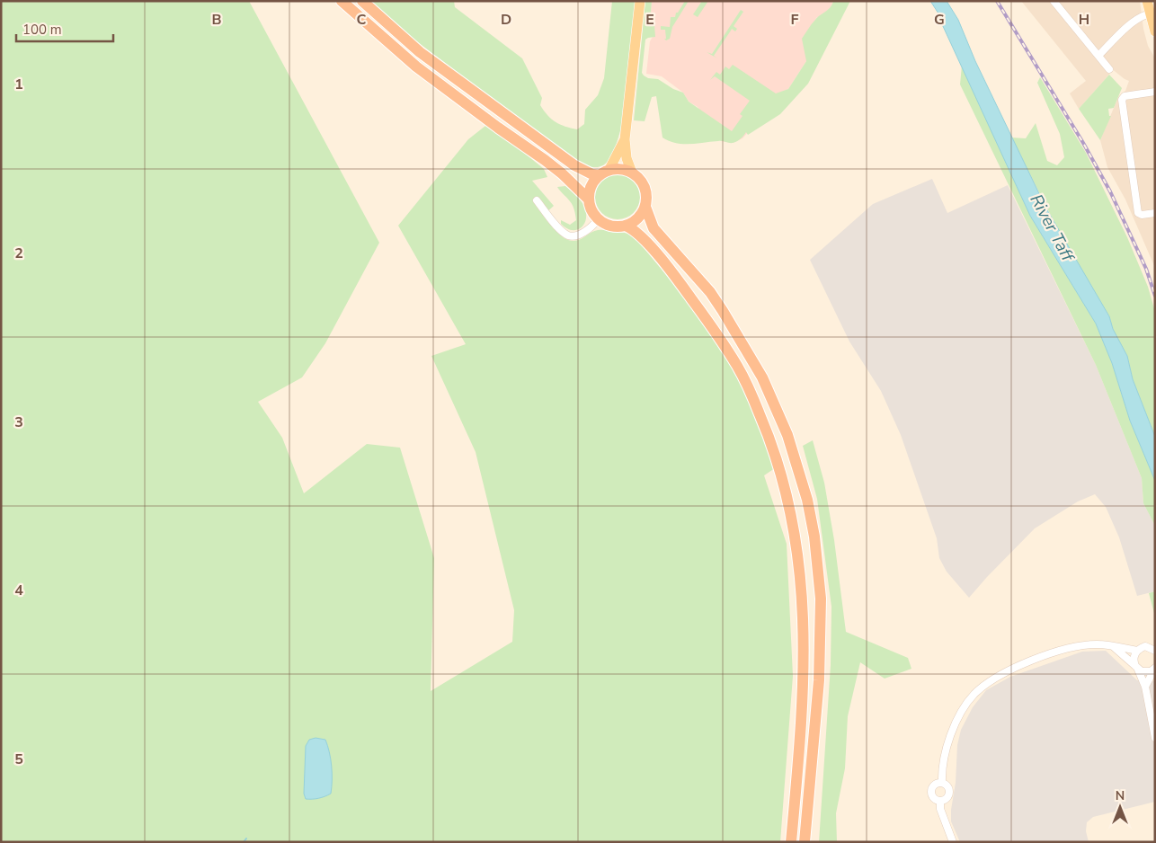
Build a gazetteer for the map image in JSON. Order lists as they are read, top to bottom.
{
  "water": ["River Taff"],
  "scale_bar": "100 m",
  "north": "top",
  "grid": {
    "columns": [
      "B",
      "C",
      "D",
      "E",
      "F",
      "G",
      "H"
    ],
    "rows": [
      "1",
      "2",
      "3",
      "4",
      "5"
    ]
  }
}
